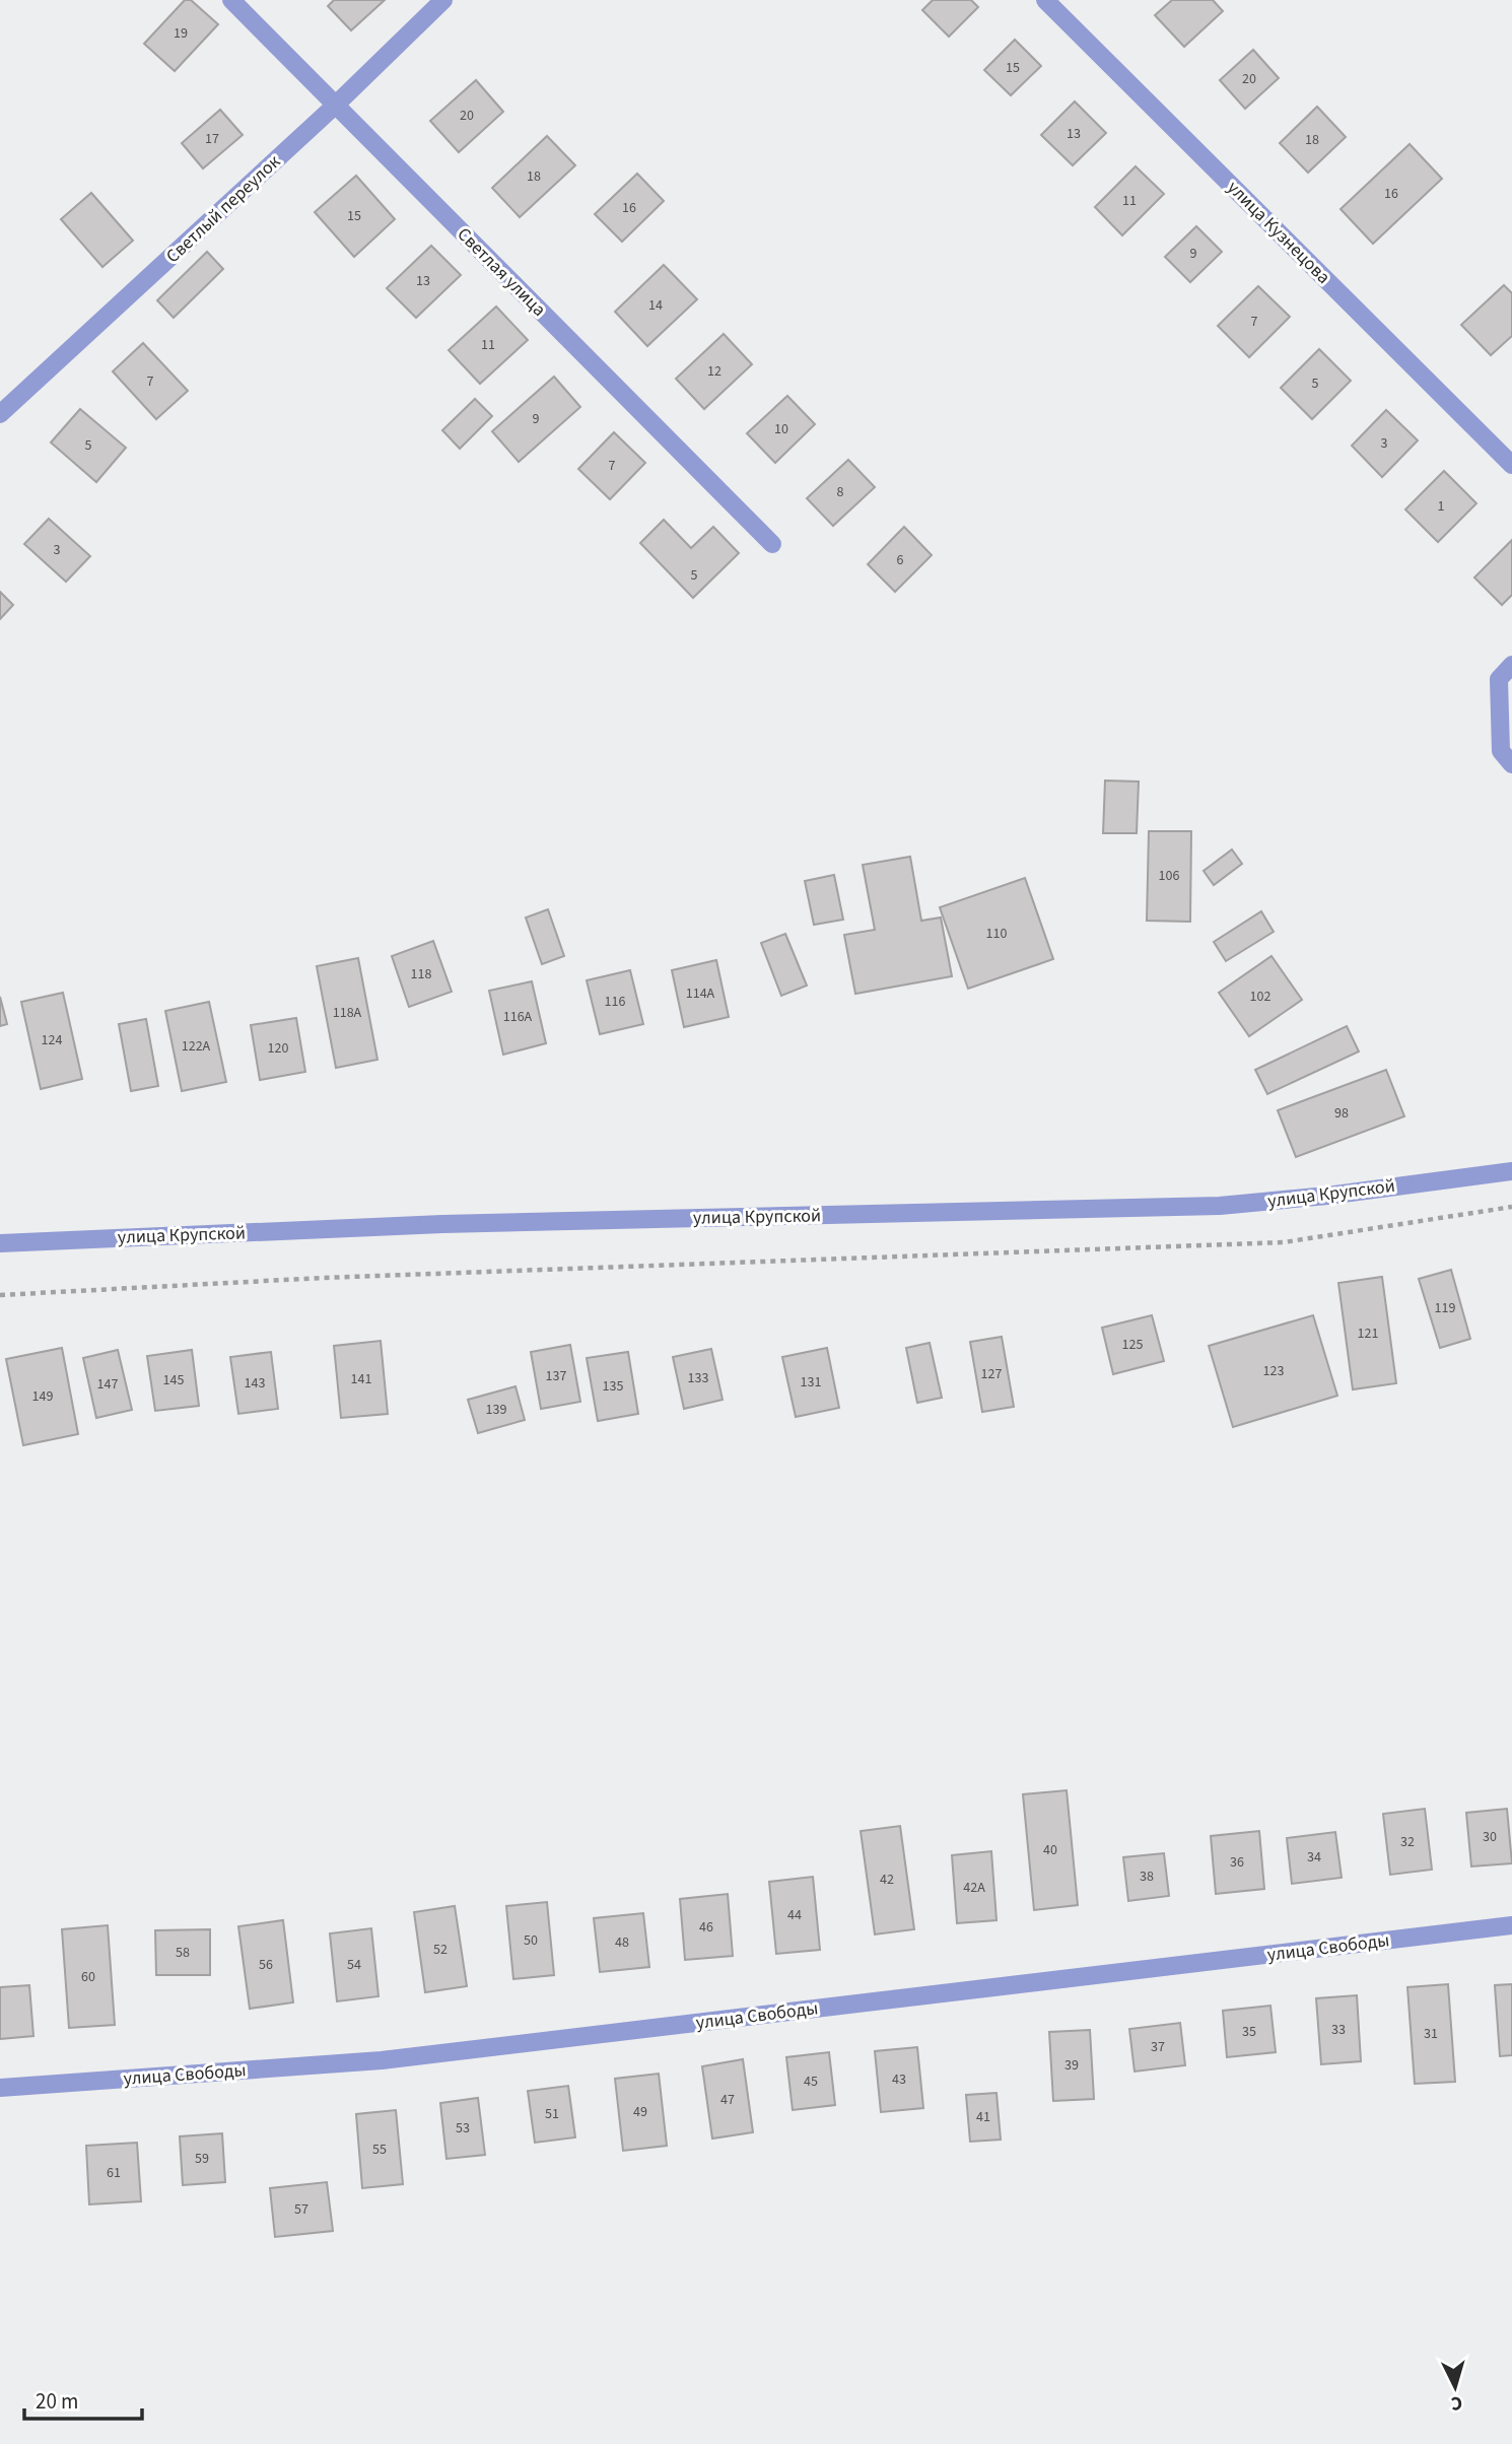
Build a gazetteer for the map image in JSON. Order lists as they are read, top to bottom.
{
  "streets": {
    "street": [
      "Светлый переулок",
      "улица Кузнецова",
      "Светлая улица",
      "улица Крупской",
      "улица Свободы"
    ]
  },
  "crossings": [
    ["Светлый переулок", "Светлая улица"]
  ],
  "house_numbers": [
    "19",
    "15",
    "20",
    "20",
    "13",
    "17",
    "18",
    "18",
    "16",
    "11",
    "16",
    "15",
    "9",
    "13",
    "14",
    "7",
    "11",
    "12",
    "7",
    "5",
    "9",
    "10",
    "3",
    "5",
    "7",
    "8",
    "1",
    "3",
    "6",
    "5",
    "106",
    "110",
    "118",
    "114А",
    "102",
    "116",
    "118А",
    "116А",
    "124",
    "122А",
    "120",
    "98",
    "119",
    "121",
    "125",
    "123",
    "127",
    "137",
    "133",
    "141",
    "145",
    "131",
    "143",
    "147",
    "135",
    "149",
    "139",
    "30",
    "32",
    "40",
    "34",
    "36",
    "38",
    "42",
    "42А",
    "44",
    "46",
    "50",
    "48",
    "52",
    "58",
    "56",
    "54",
    "60",
    "33",
    "35",
    "31",
    "37",
    "39",
    "43",
    "45",
    "47",
    "49",
    "51",
    "41",
    "53",
    "55",
    "59",
    "61",
    "57"
  ],
  "scale_bar": "20 m",
  "north": "bottom"
}
